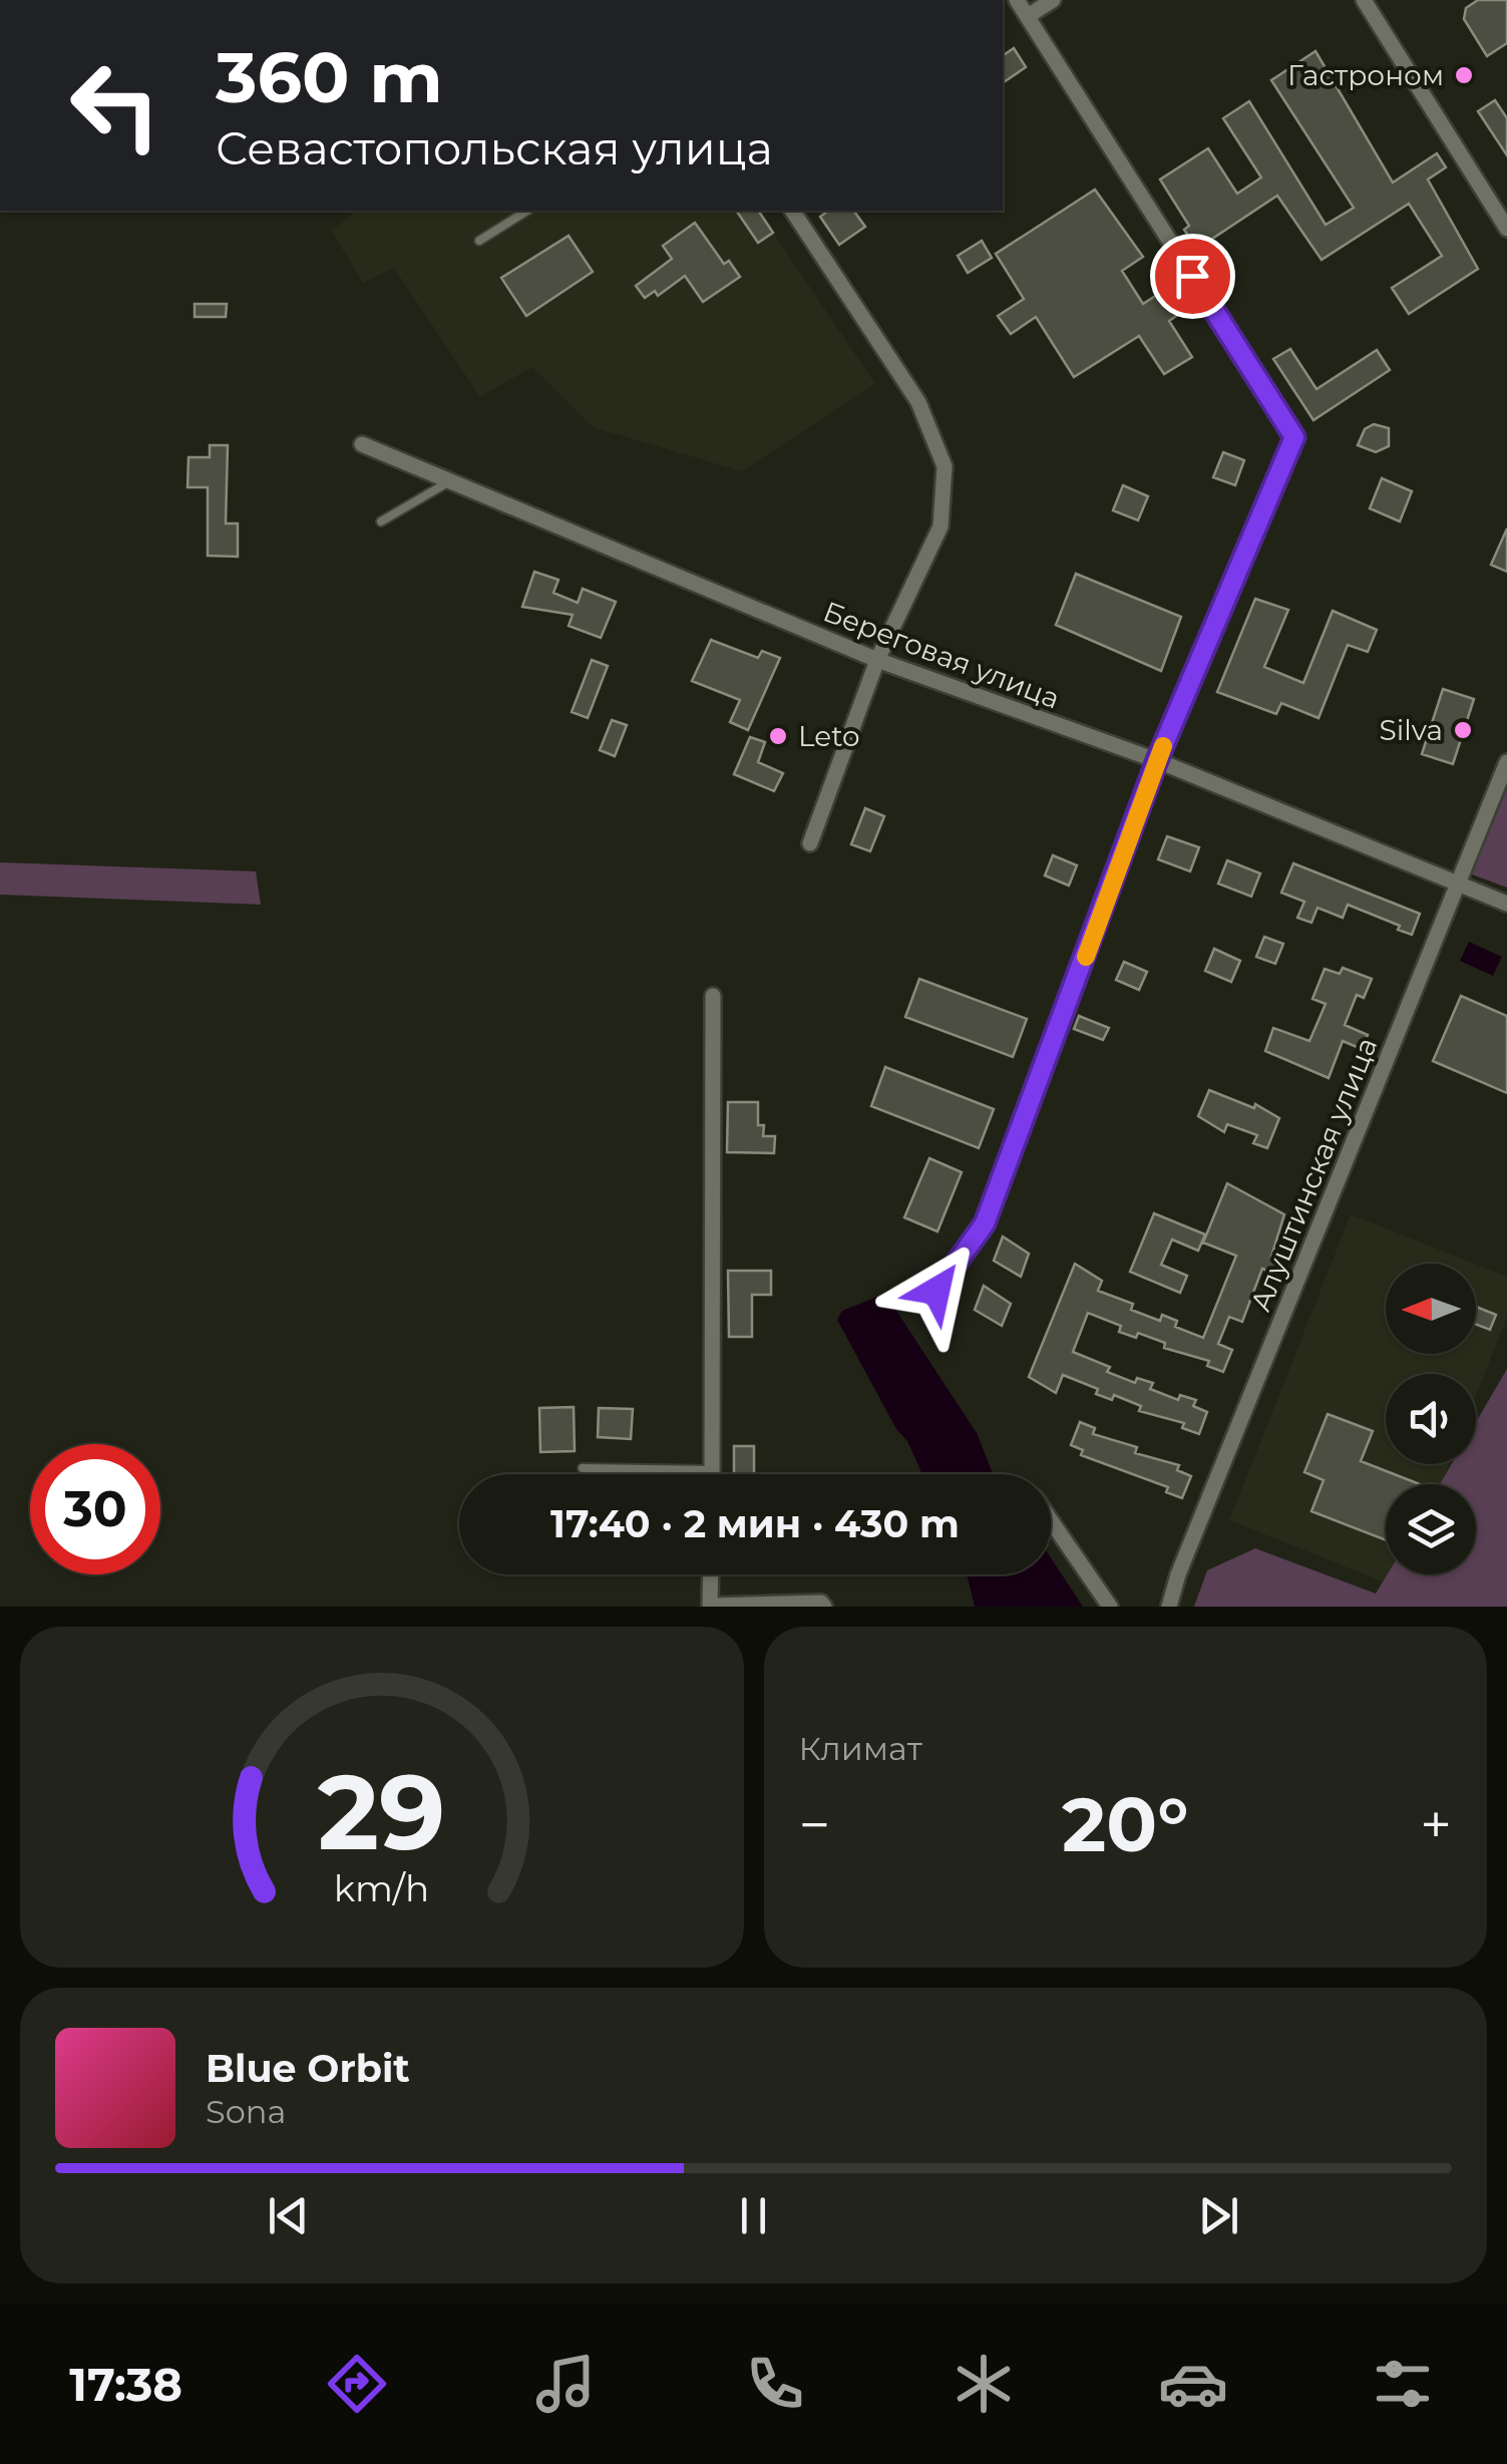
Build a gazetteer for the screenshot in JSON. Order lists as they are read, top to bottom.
{
  "streets": {
    "street": ["Береговая улица", "Алуштинская улица"]
  },
  "crossings": [
    ["Береговая улица", "Алуштинская улица"]
  ],
  "places": ["Гастроном", "Silva", "Leto"],
  "north": "left",
  "page": {
    "turn": ["360 m", "Севастопольская улица"],
    "limit": "30",
    "trip": "17:40 · 2 мин · 430 m",
    "tile": "Климат",
    "heat": ["−", "20°", "+"],
    "song": ["Blue Orbit", "Sona"],
    "tabs": "17:38",
    "gauge": ["29", "km/h"]
  }
}
